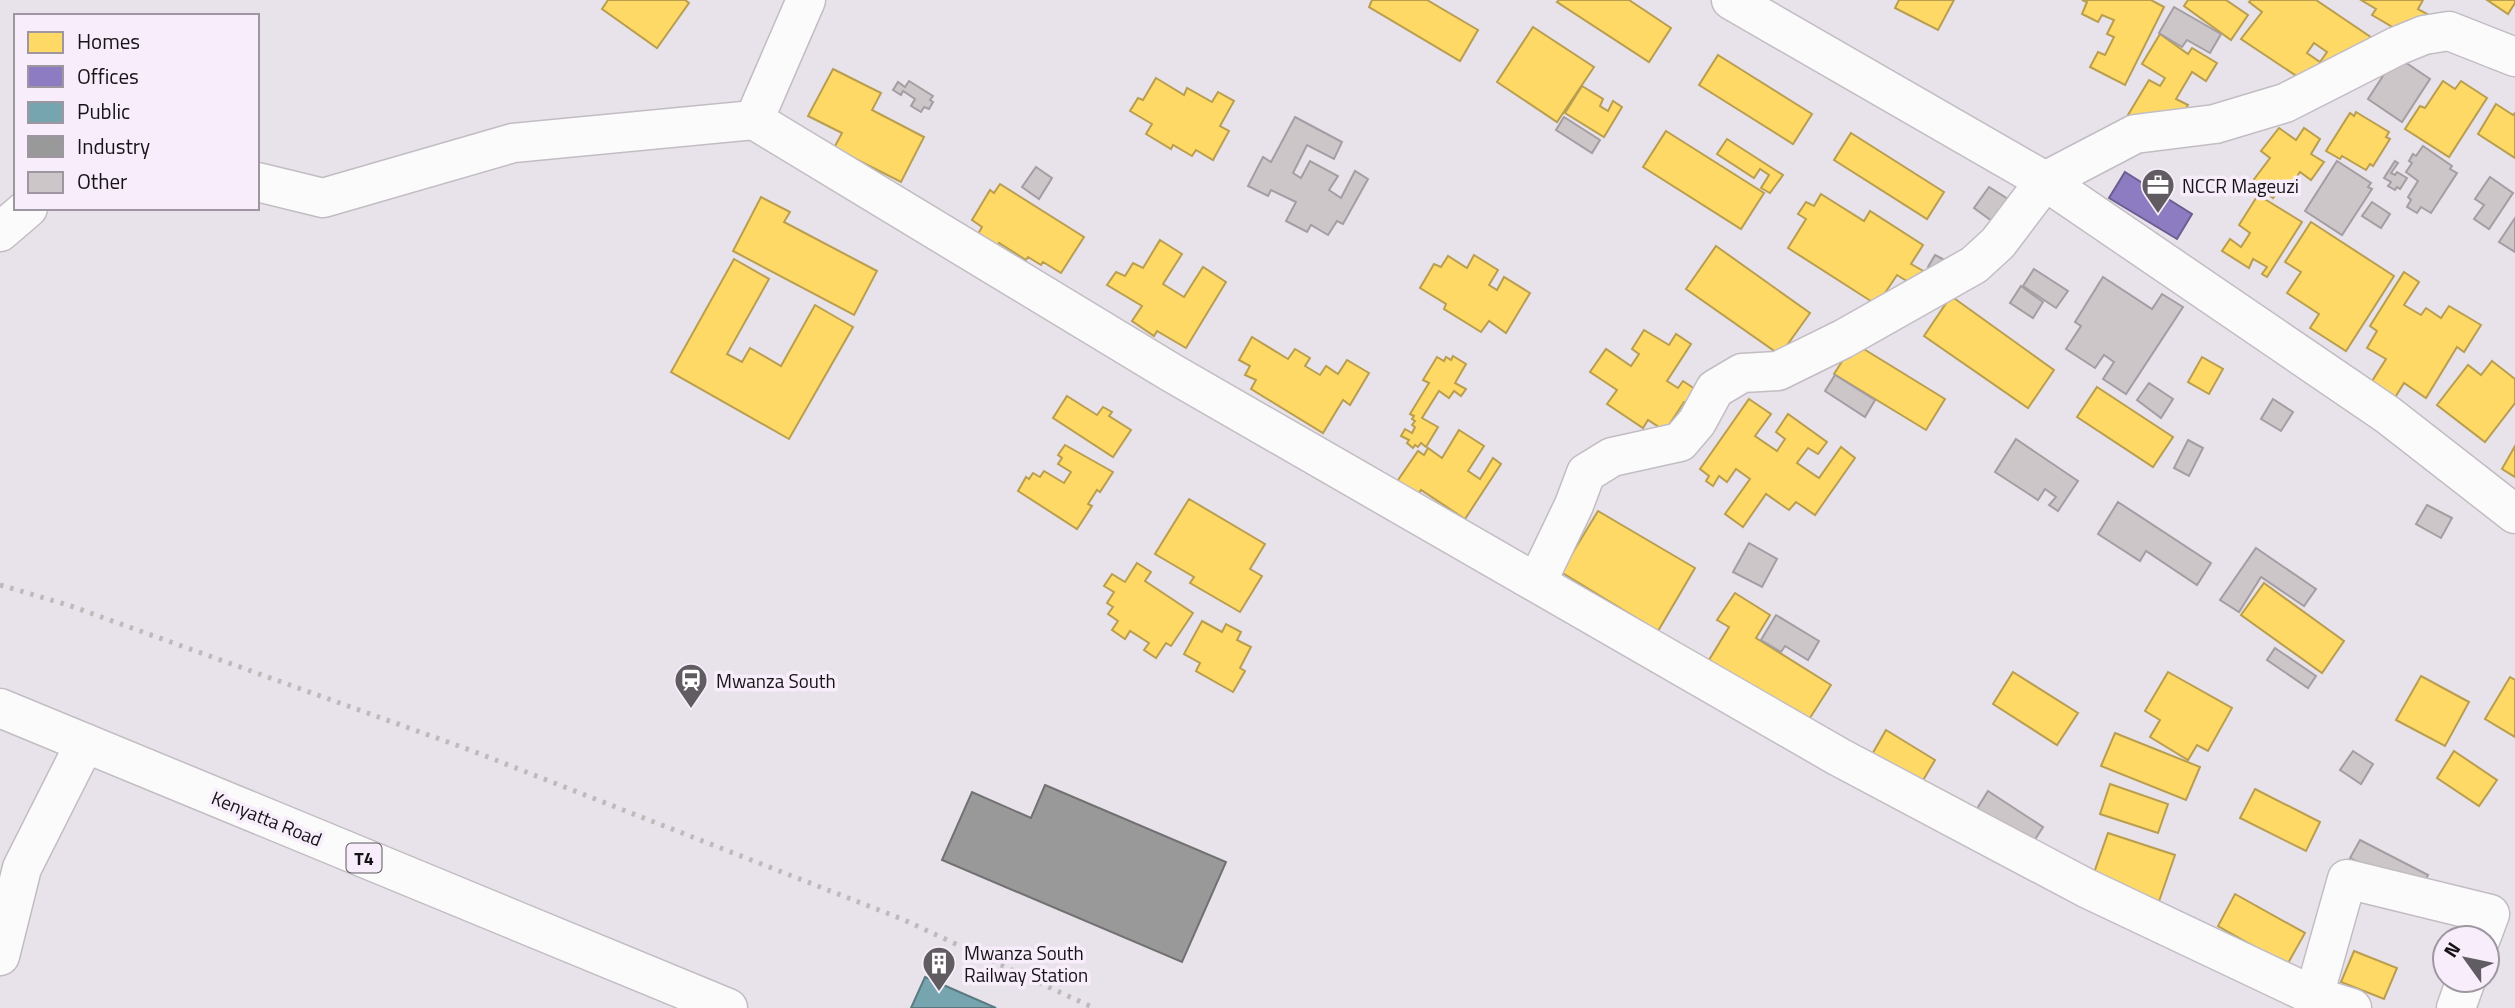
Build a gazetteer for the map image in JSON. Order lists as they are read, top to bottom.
{
  "streets": {
    "main road": ["Kenyatta Road", "T4"]
  },
  "places": {
    "office": ["NCCR Mageuzi"],
    "station": ["Mwanza South"],
    "building": ["Mwanza South Railway Station"]
  },
  "legend": [
    "Homes",
    "Offices",
    "Public",
    "Industry",
    "Other"
  ],
  "north": "top left"
}
